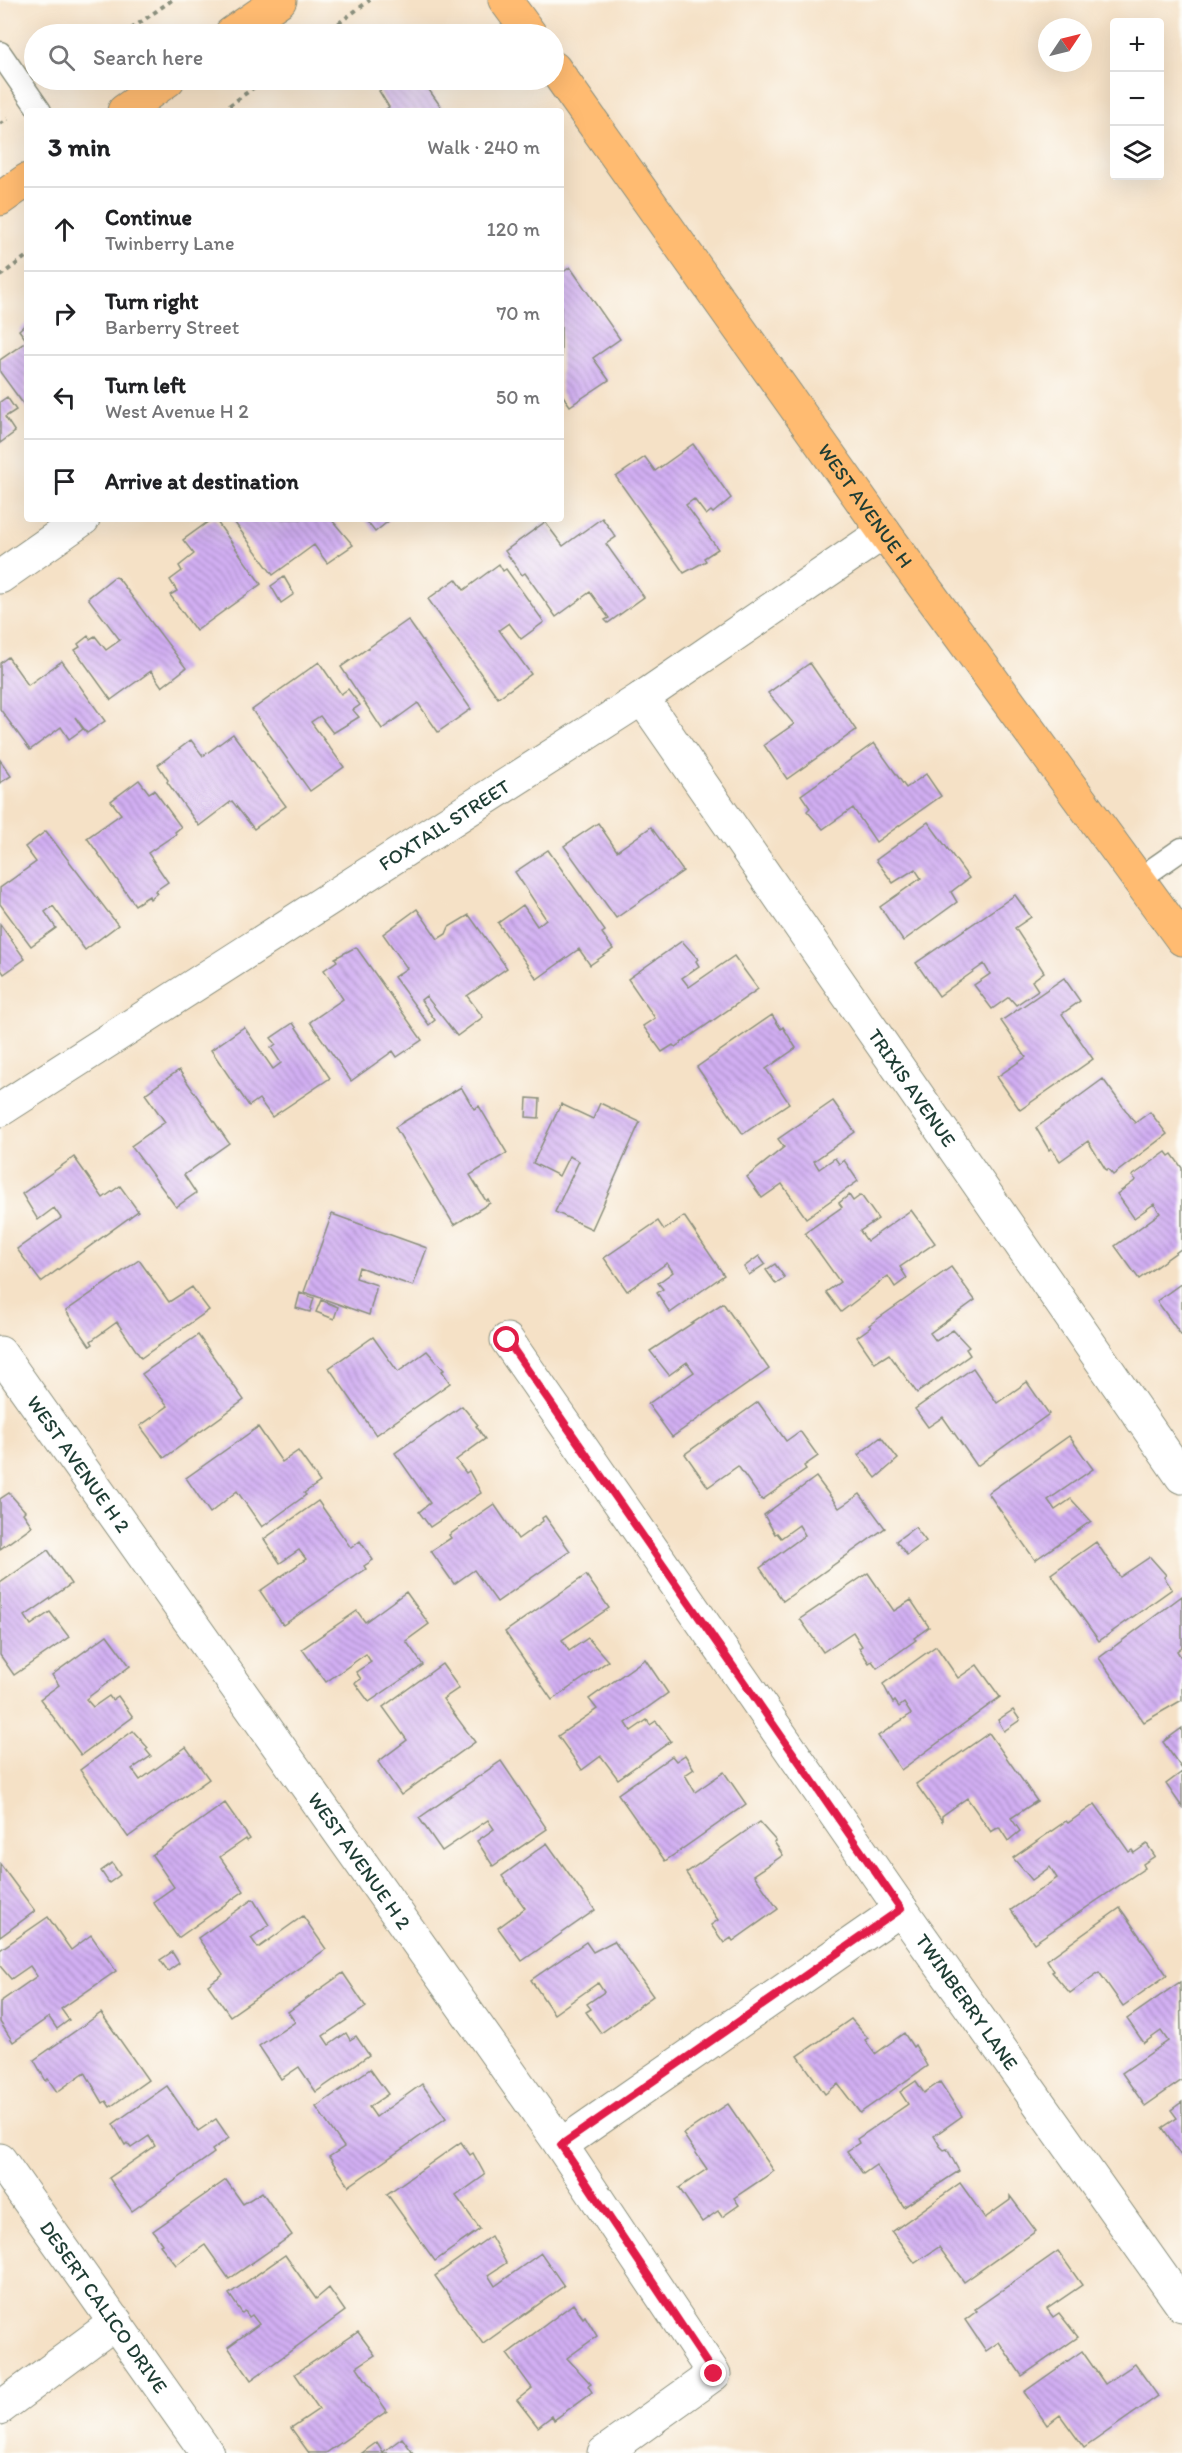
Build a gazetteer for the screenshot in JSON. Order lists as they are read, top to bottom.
{
  "streets": {
    "main road": ["WEST AVENUE H"],
    "street": [
      "FOXTAIL STREET",
      "TRIXIS AVENUE",
      "WEST AVENUE H 2",
      "TWINBERRY LANE",
      "DESERT CALICO DRIVE"
    ]
  },
  "crossings": [
    ["WEST AVENUE H", "FOXTAIL STREET"],
    ["FOXTAIL STREET", "TRIXIS AVENUE"]
  ],
  "north": "top right",
  "page": {
    "map_buttons": ["+", "−"],
    "search": "Search here",
    "heading": ["3 min", "Walk · 240 m"],
    "list": [
      ["Continue", "Twinberry Lane", "120 m"],
      ["Turn right", "Barberry Street", "70 m"],
      ["Turn left", "West Avenue H 2", "50 m"],
      "Arrive at destination"
    ]
  }
}
